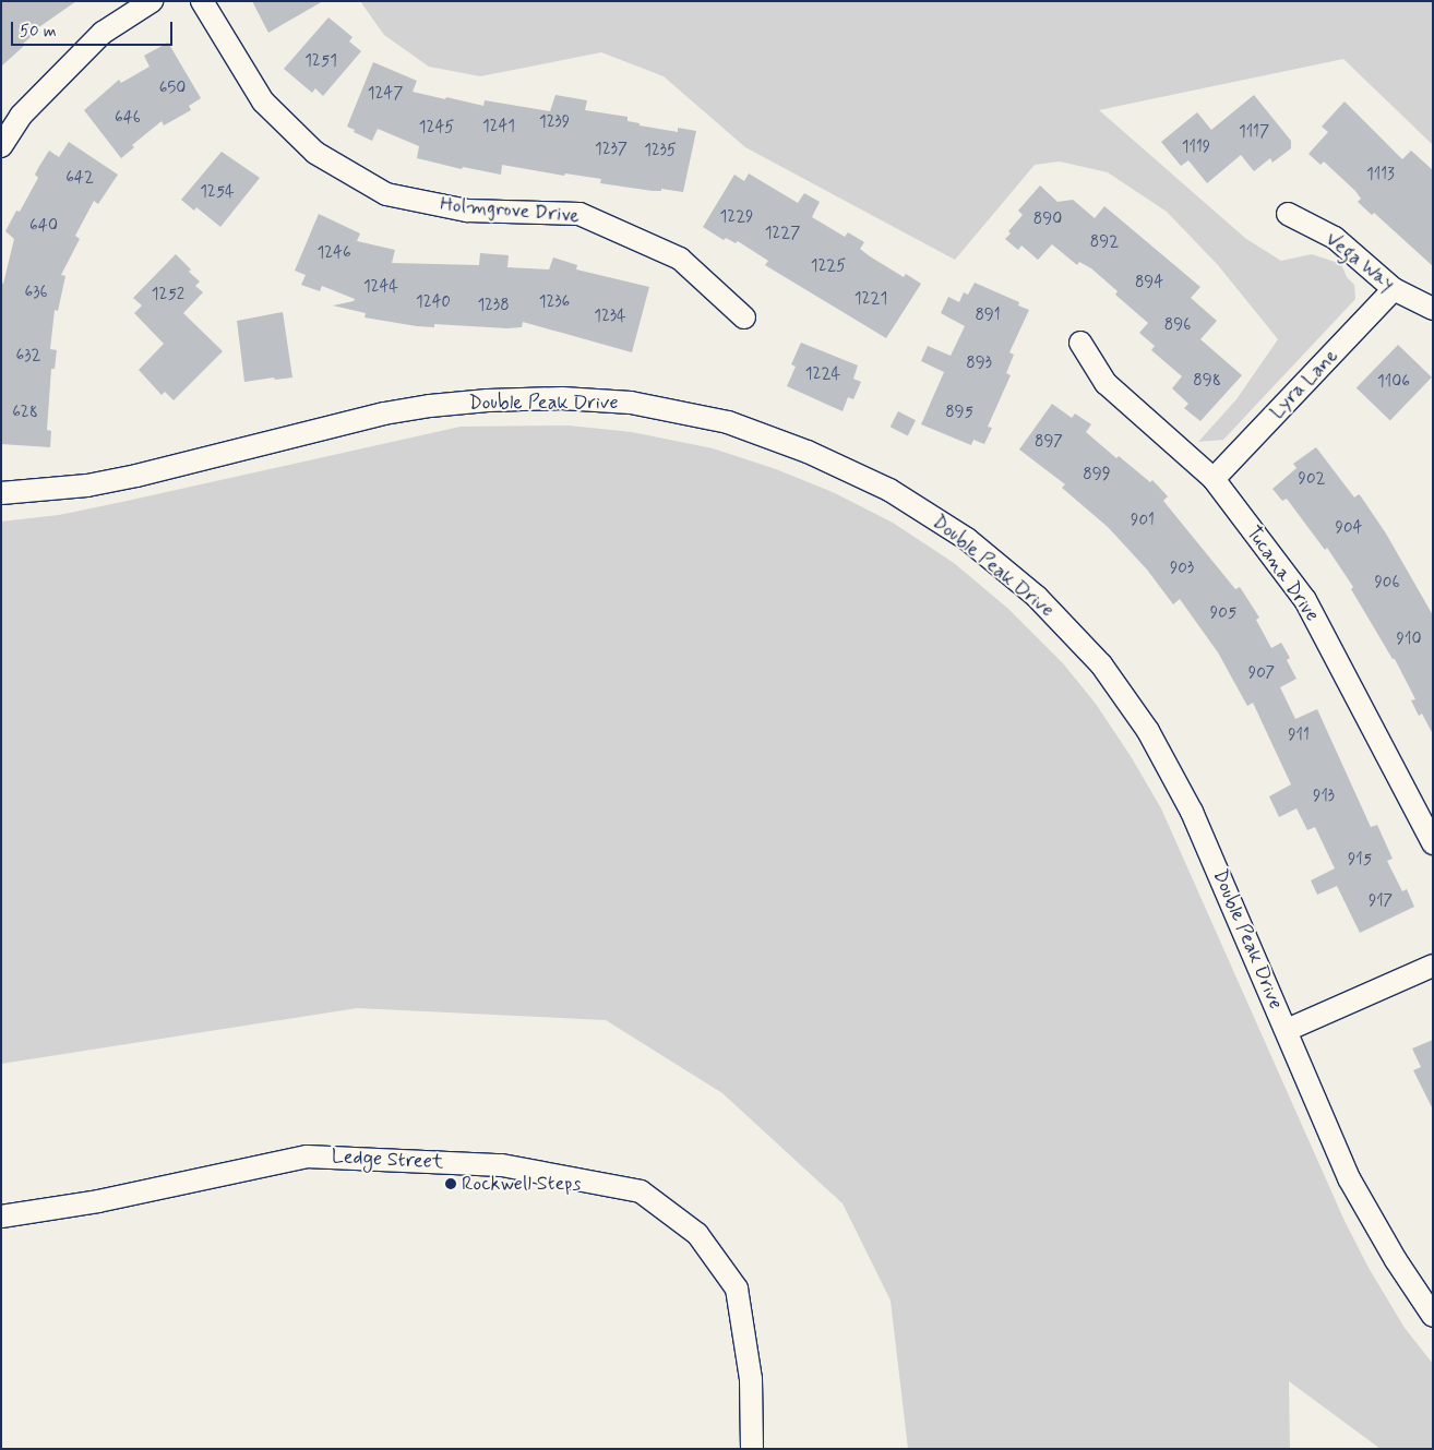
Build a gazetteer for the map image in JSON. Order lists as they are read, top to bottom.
{
  "streets": {
    "street": [
      "Holmgrove Drive",
      "Vega Way",
      "Lyra Lane",
      "Double Peak Drive",
      "Tucana Drive",
      "Ledge Street"
    ]
  },
  "crossings": [
    ["Vega Way", "Lyra Lane"],
    ["Lyra Lane", "Tucana Drive"]
  ],
  "places": ["Rockwell Steps"],
  "house_numbers": [
    "1251",
    "650",
    "1247",
    "646",
    "1239",
    "1241",
    "1245",
    "1117",
    "1119",
    "1237",
    "1235",
    "1113",
    "642",
    "1254",
    "1229",
    "890",
    "640",
    "1227",
    "892",
    "1246",
    "1225",
    "894",
    "1244",
    "636",
    "1252",
    "1221",
    "1240",
    "1236",
    "1238",
    "891",
    "1234",
    "896",
    "632",
    "893",
    "1224",
    "898",
    "1106",
    "628",
    "895",
    "897",
    "899",
    "902",
    "901",
    "904",
    "903",
    "906",
    "905",
    "910",
    "907",
    "911",
    "913",
    "915",
    "917"
  ],
  "scale_bar": "50 m"
}
